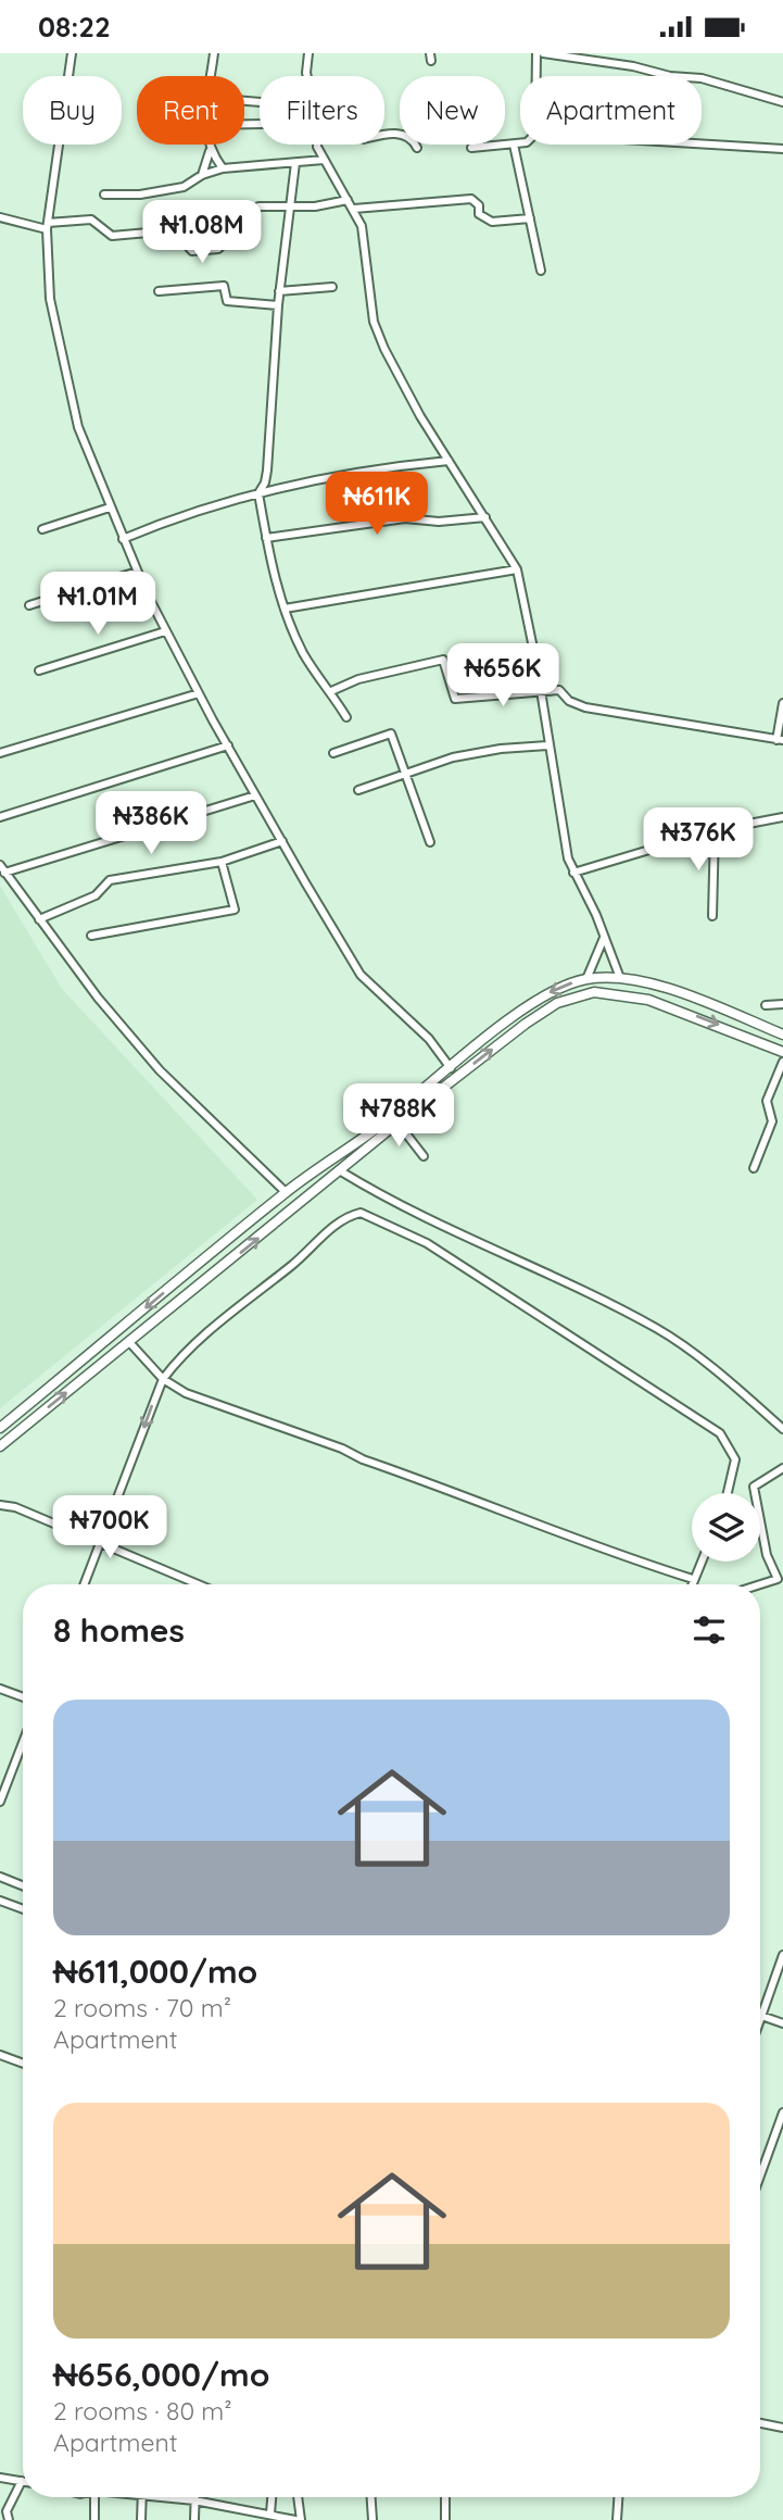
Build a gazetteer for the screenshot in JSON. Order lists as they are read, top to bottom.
{
  "page": {
    "status": "08:22",
    "chip": [
      "Buy",
      "Rent",
      "Filters",
      "New",
      "Apartment"
    ],
    "price": [
      "₦1.08M",
      "₦611K",
      "₦1.01M",
      "₦656K",
      "₦386K",
      "₦376K",
      "₦788K",
      "₦700K"
    ],
    "heading": "8 homes",
    "list": [
      {
        "name": "₦611,000/mo",
        "note": "2 rooms · 70 m² · Apartment"
      },
      {
        "name": "₦656,000/mo",
        "note": "2 rooms · 80 m² · Apartment"
      }
    ]
  }
}
